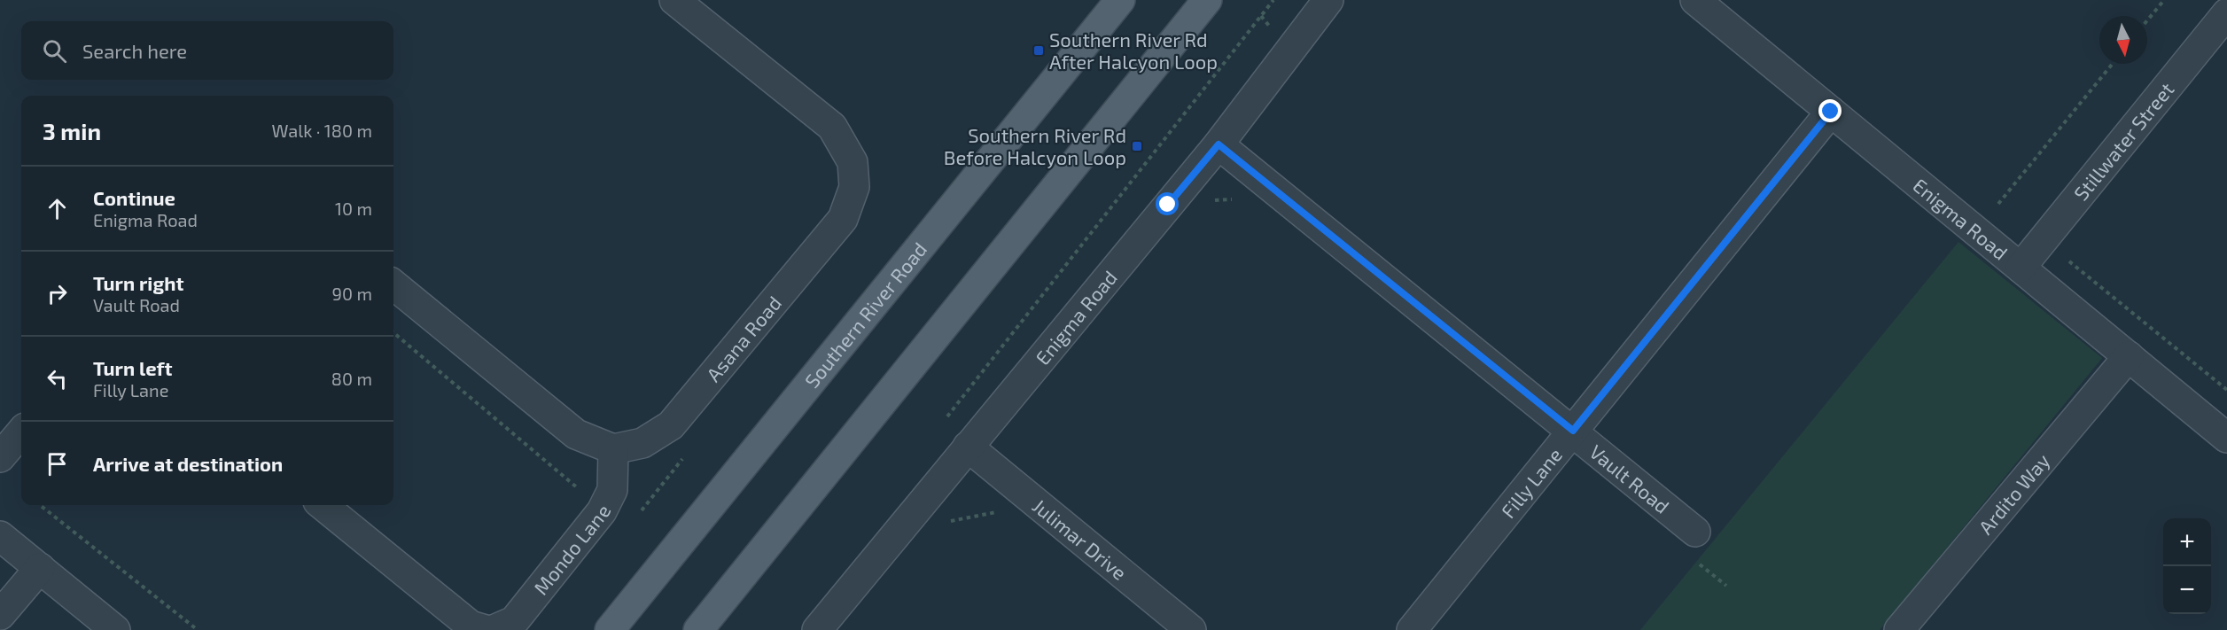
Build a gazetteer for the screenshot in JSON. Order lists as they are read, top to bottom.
{
  "streets": {
    "main road": ["Southern River Road"],
    "street": [
      "Stillwater Street",
      "Enigma Road",
      "Asana Road",
      "Vault Road",
      "Filly Lane",
      "Ardito Way",
      "Julimar Drive",
      "Mondo Lane"
    ]
  },
  "crossings": [
    ["Stillwater Street", "Enigma Road"],
    ["Enigma Road", "Vault Road"],
    ["Enigma Road", "Filly Lane"],
    ["Enigma Road", "Ardito Way"],
    ["Enigma Road", "Julimar Drive"],
    ["Asana Road", "Mondo Lane"],
    ["Vault Road", "Filly Lane"]
  ],
  "places": {
    "transit": ["Southern River Rd After Halcyon Loop", "Southern River Rd Before Halcyon Loop"]
  },
  "north": "bottom",
  "page": {
    "search": "Search here",
    "heading": ["3 min", "Walk · 180 m"],
    "list": [
      ["Continue", "Enigma Road", "10 m"],
      ["Turn right", "Vault Road", "90 m"],
      ["Turn left", "Filly Lane", "80 m"],
      "Arrive at destination"
    ],
    "map_buttons": ["+", "−"]
  }
}
